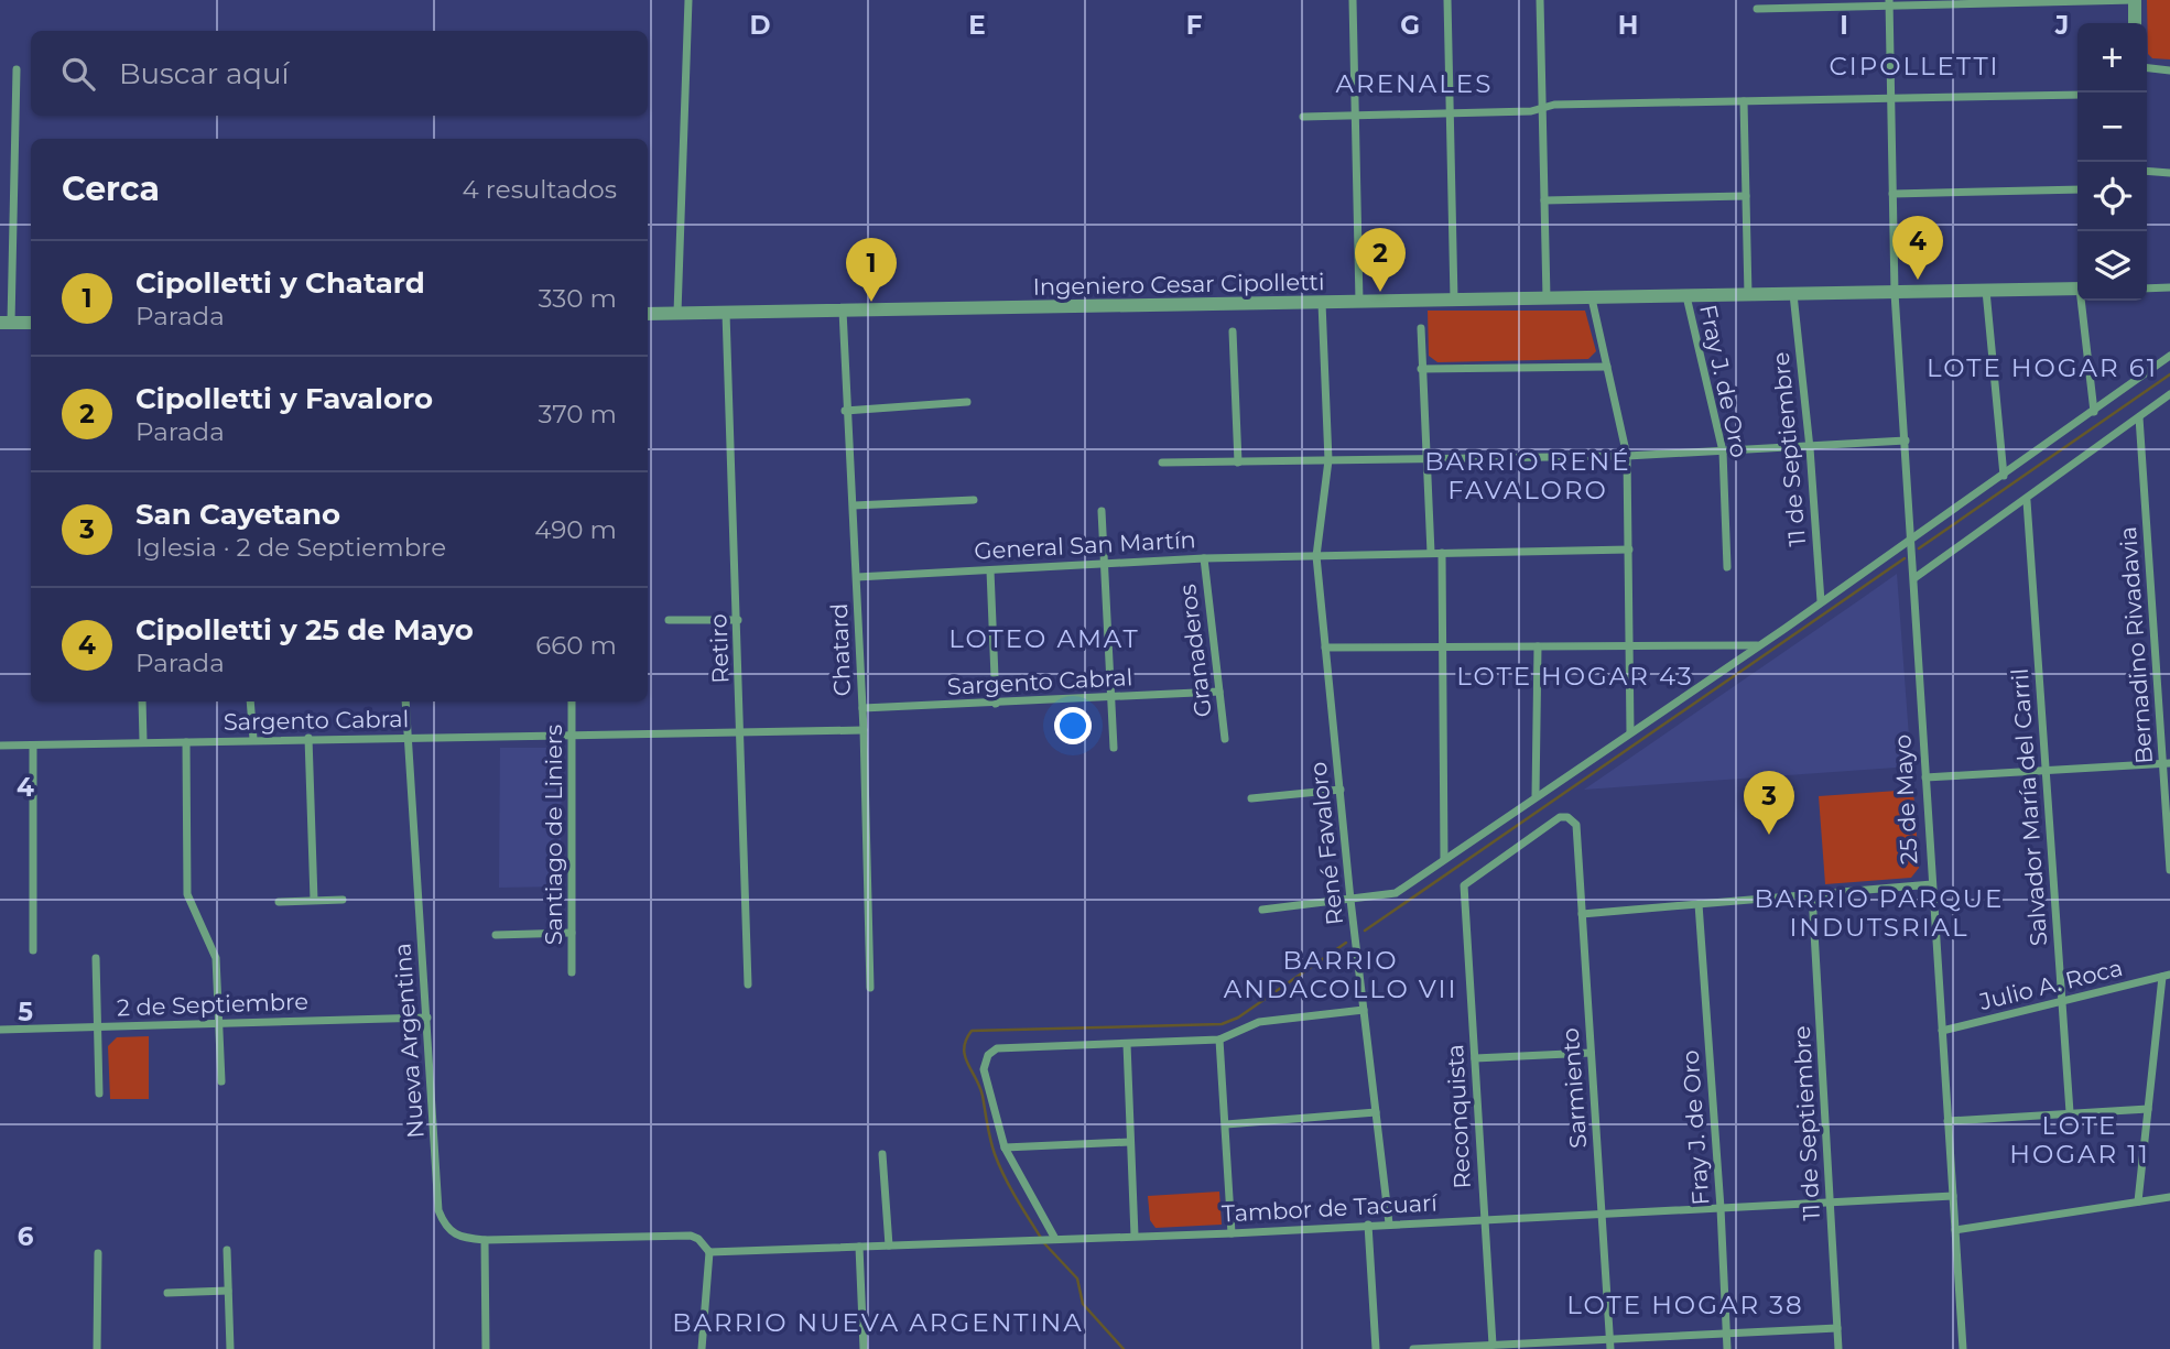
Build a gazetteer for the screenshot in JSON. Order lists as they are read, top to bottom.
{
  "streets": {
    "street": [
      "Ingeniero Cesar Cipolletti",
      "Fray J. de Oro",
      "11 de Septiembre",
      "General San Martín",
      "Bernadino Rivadavia",
      "Retiro",
      "Chatard",
      "Granaderos",
      "Sargento Cabral",
      "25 de Mayo",
      "Salvador María del Carril",
      "Santiago de Liniers",
      "René Favaloro",
      "Julio A. Roca",
      "2 de Septiembre",
      "Nueva Argentina",
      "Sarmiento",
      "Reconquista",
      "Tambor de Tacuarí"
    ]
  },
  "crossings": [
    ["Ingeniero Cesar Cipolletti", "Fray J. de Oro"],
    ["Ingeniero Cesar Cipolletti", "11 de Septiembre"],
    ["Ingeniero Cesar Cipolletti", "Retiro"],
    ["Ingeniero Cesar Cipolletti", "Chatard"],
    ["Ingeniero Cesar Cipolletti", "25 de Mayo"],
    ["Ingeniero Cesar Cipolletti", "René Favaloro"],
    ["Fray J. de Oro", "Tambor de Tacuarí"],
    ["11 de Septiembre", "Tambor de Tacuarí"],
    ["General San Martín", "Chatard"],
    ["General San Martín", "Granaderos"],
    ["General San Martín", "René Favaloro"],
    ["Retiro", "Sargento Cabral"],
    ["Chatard", "Sargento Cabral"],
    ["Granaderos", "Sargento Cabral"],
    ["Sargento Cabral", "Santiago de Liniers"],
    ["Sargento Cabral", "Nueva Argentina"],
    ["25 de Mayo", "Julio A. Roca"],
    ["25 de Mayo", "Tambor de Tacuarí"],
    ["Salvador María del Carril", "Julio A. Roca"],
    ["René Favaloro", "Tambor de Tacuarí"],
    ["2 de Septiembre", "Nueva Argentina"],
    ["Sarmiento", "Reconquista"],
    ["Sarmiento", "Tambor de Tacuarí"],
    ["Reconquista", "Tambor de Tacuarí"]
  ],
  "districts": [
    "CIPOLLETTI",
    "ARENALES",
    "LOTE HOGAR 61",
    "BARRIO RENÉ FAVALORO",
    "LOTEO AMAT",
    "LOTE HOGAR 43",
    "BARRIO PARQUE INDUTSRIAL",
    "BARRIO ANDACOLLO VII",
    "LOTE HOGAR 11",
    "LOTE HOGAR 38",
    "BARRIO NUEVA ARGENTINA"
  ],
  "page": {
    "map_buttons": ["+", "−"],
    "search": "Buscar aquí",
    "heading": ["Cerca", "4 resultados"],
    "pins": [
      "4",
      "2",
      "1",
      "3"
    ],
    "list": [
      {
        "mark": "1",
        "name": "Cipolletti y Chatard",
        "note": "Parada",
        "value": "330 m"
      },
      {
        "mark": "2",
        "name": "Cipolletti y Favaloro",
        "note": "Parada",
        "value": "370 m"
      },
      {
        "mark": "3",
        "name": "San Cayetano",
        "note": "Iglesia · 2 de Septiembre",
        "value": "490 m"
      },
      {
        "mark": "4",
        "name": "Cipolletti y 25 de Mayo",
        "note": "Parada",
        "value": "660 m"
      }
    ]
  },
  "grid": {
    "columns": [
      "D",
      "E",
      "F",
      "G",
      "H",
      "I",
      "J"
    ],
    "rows": ["4", "5", "6"]
  }
}
